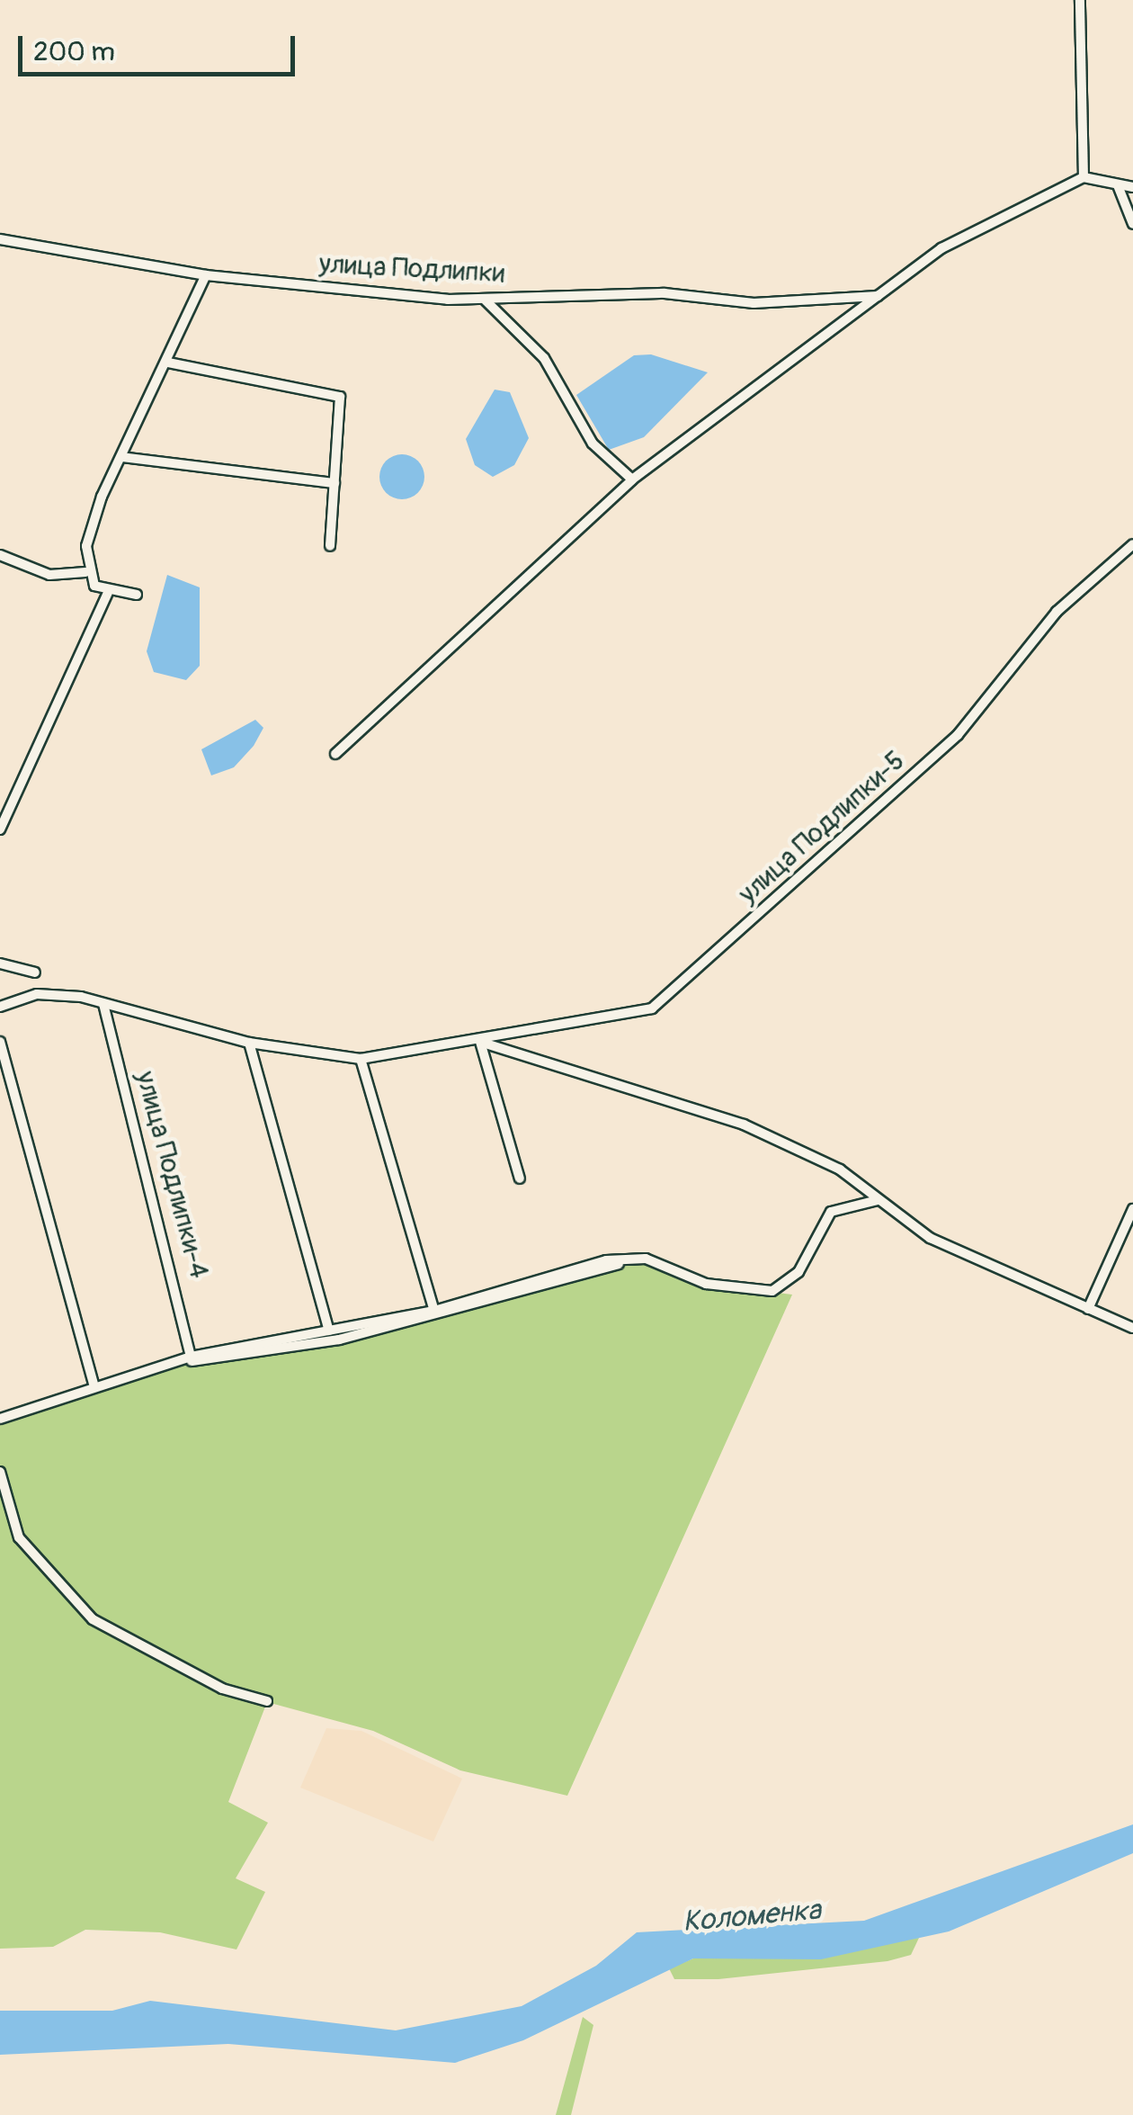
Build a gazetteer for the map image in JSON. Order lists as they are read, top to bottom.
{
  "streets": {
    "street": ["улица Подлипки", "улица Подлипки-5", "улица Подлипки-4"]
  },
  "water": ["Коломенка"],
  "scale_bar": "200 m"
}
